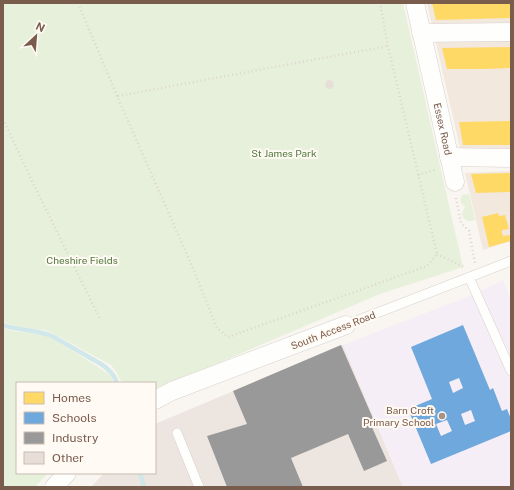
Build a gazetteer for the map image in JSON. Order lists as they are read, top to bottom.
{
  "streets": {
    "street": ["Essex Road", "South Access Road"]
  },
  "parks": ["St James Park", "Cheshire Fields"],
  "places": ["Barn Croft Primary School"],
  "legend": [
    "Homes",
    "Schools",
    "Industry",
    "Other"
  ],
  "north": "top right"
}
